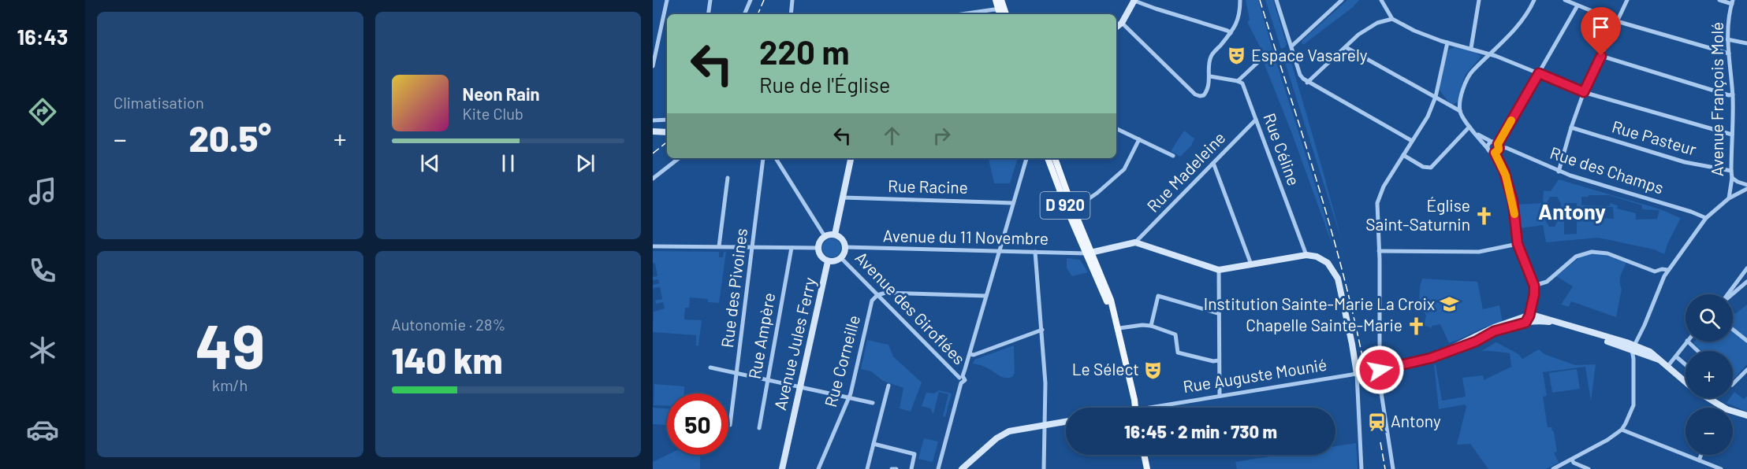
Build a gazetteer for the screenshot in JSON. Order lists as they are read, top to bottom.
{
  "streets": {
    "main road": ["D 920", "Avenue Jules Ferry", "Rue Auguste Mounié"],
    "street": [
      "Avenue François Molé",
      "Rue Pasteur",
      "Rue Céline",
      "Rue des Champs",
      "Rue Madeleine",
      "Rue Racine",
      "Avenue du 11 Novembre",
      "Rue des Pivoines",
      "Avenue des Giroflées",
      "Rue Ampère",
      "Rue Corneille"
    ]
  },
  "crossings": [
    ["Avenue François Molé", "Rue Pasteur"],
    ["Rue Céline", "Rue Madeleine"],
    ["D 920", "Avenue du 11 Novembre"],
    ["Avenue du 11 Novembre", "Avenue des Giroflées"],
    ["Avenue du 11 Novembre", "Avenue Jules Ferry"],
    ["Avenue des Giroflées", "Avenue Jules Ferry"],
    ["Avenue des Giroflées", "Rue Corneille"]
  ],
  "districts": ["Antony"],
  "places": {
    "theatre": ["Espace Vasarely", "Le Sélect"],
    "church": ["Église Saint-Saturnin", "Chapelle Sainte-Marie"],
    "school or university": ["Institution Sainte-Marie La Croix"],
    "station": ["Antony"]
  },
  "page": {
    "tabs": "16:43",
    "tile": [
      "Climatisation",
      ["49", "km/h"],
      ["Autonomie · 28%", "140 km"]
    ],
    "turn": ["220 m", "Rue de l'Église"],
    "song": ["Neon Rain", "Kite Club"],
    "heat": ["−", "20.5°", "+"],
    "map_buttons": ["+", "−"],
    "limit": "50",
    "trip": "16:45 · 2 min · 730 m"
  }
}
